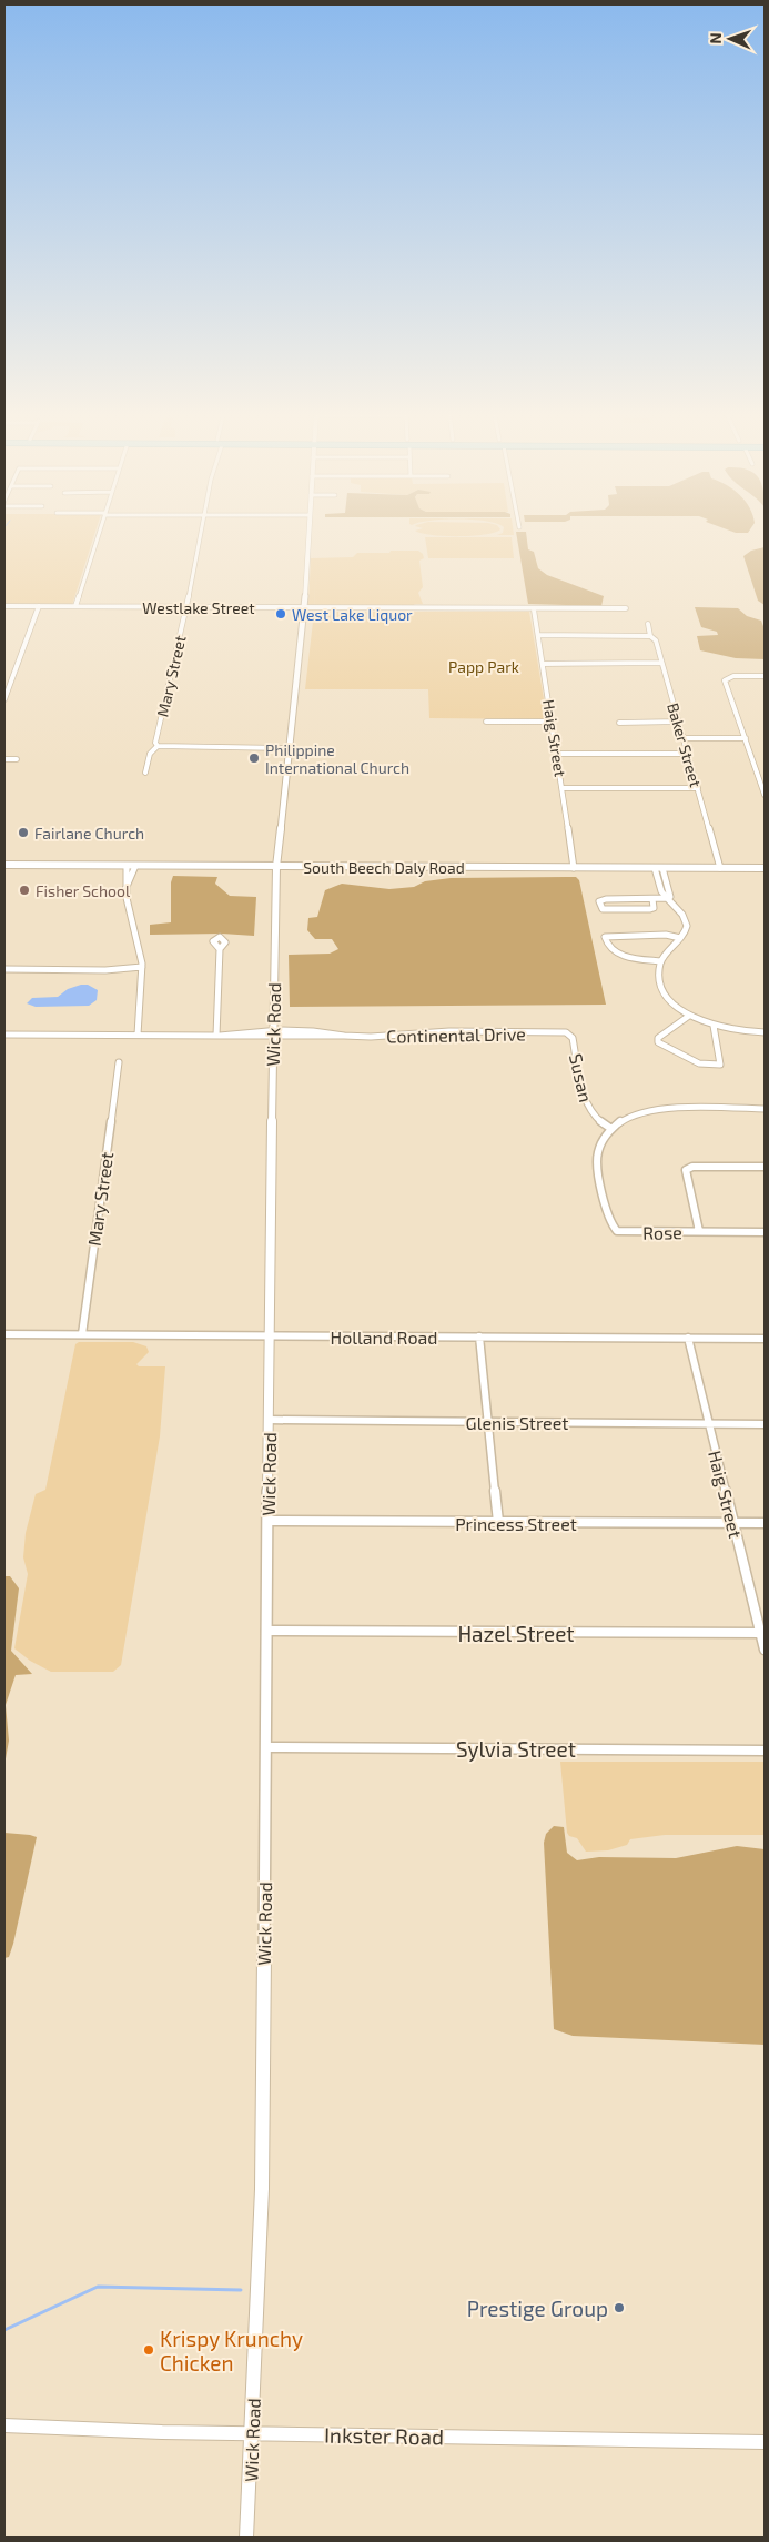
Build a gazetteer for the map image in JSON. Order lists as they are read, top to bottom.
{
  "streets": {
    "street": [
      "Westlake Street",
      "Mary Street",
      "Haig Street",
      "Baker Street",
      "South Beech Daly Road",
      "Wick Road",
      "Continental Drive",
      "Susan",
      "Rose",
      "Holland Road",
      "Glenis Street",
      "Princess Street",
      "Hazel Street",
      "Sylvia Street",
      "Inkster Road"
    ]
  },
  "crossings": [
    ["Westlake Street", "Mary Street"],
    ["Westlake Street", "Haig Street"],
    ["Westlake Street", "Wick Road"],
    ["Mary Street", "Holland Road"],
    ["Haig Street", "South Beech Daly Road"],
    ["Haig Street", "Holland Road"],
    ["Haig Street", "Glenis Street"],
    ["Haig Street", "Princess Street"],
    ["Haig Street", "Hazel Street"],
    ["Baker Street", "South Beech Daly Road"],
    ["South Beech Daly Road", "Wick Road"],
    ["Wick Road", "Continental Drive"],
    ["Wick Road", "Holland Road"],
    ["Wick Road", "Glenis Street"],
    ["Wick Road", "Princess Street"],
    ["Wick Road", "Hazel Street"],
    ["Wick Road", "Sylvia Street"],
    ["Wick Road", "Inkster Road"],
    ["Continental Drive", "Susan"],
    ["Susan", "Rose"]
  ],
  "parks": ["Papp Park"],
  "places": [
    "West Lake Liquor",
    "Philippine International Church",
    "Fairlane Church",
    "Fisher School",
    "Prestige Group",
    "Krispy Krunchy Chicken"
  ],
  "north": "left"
}
